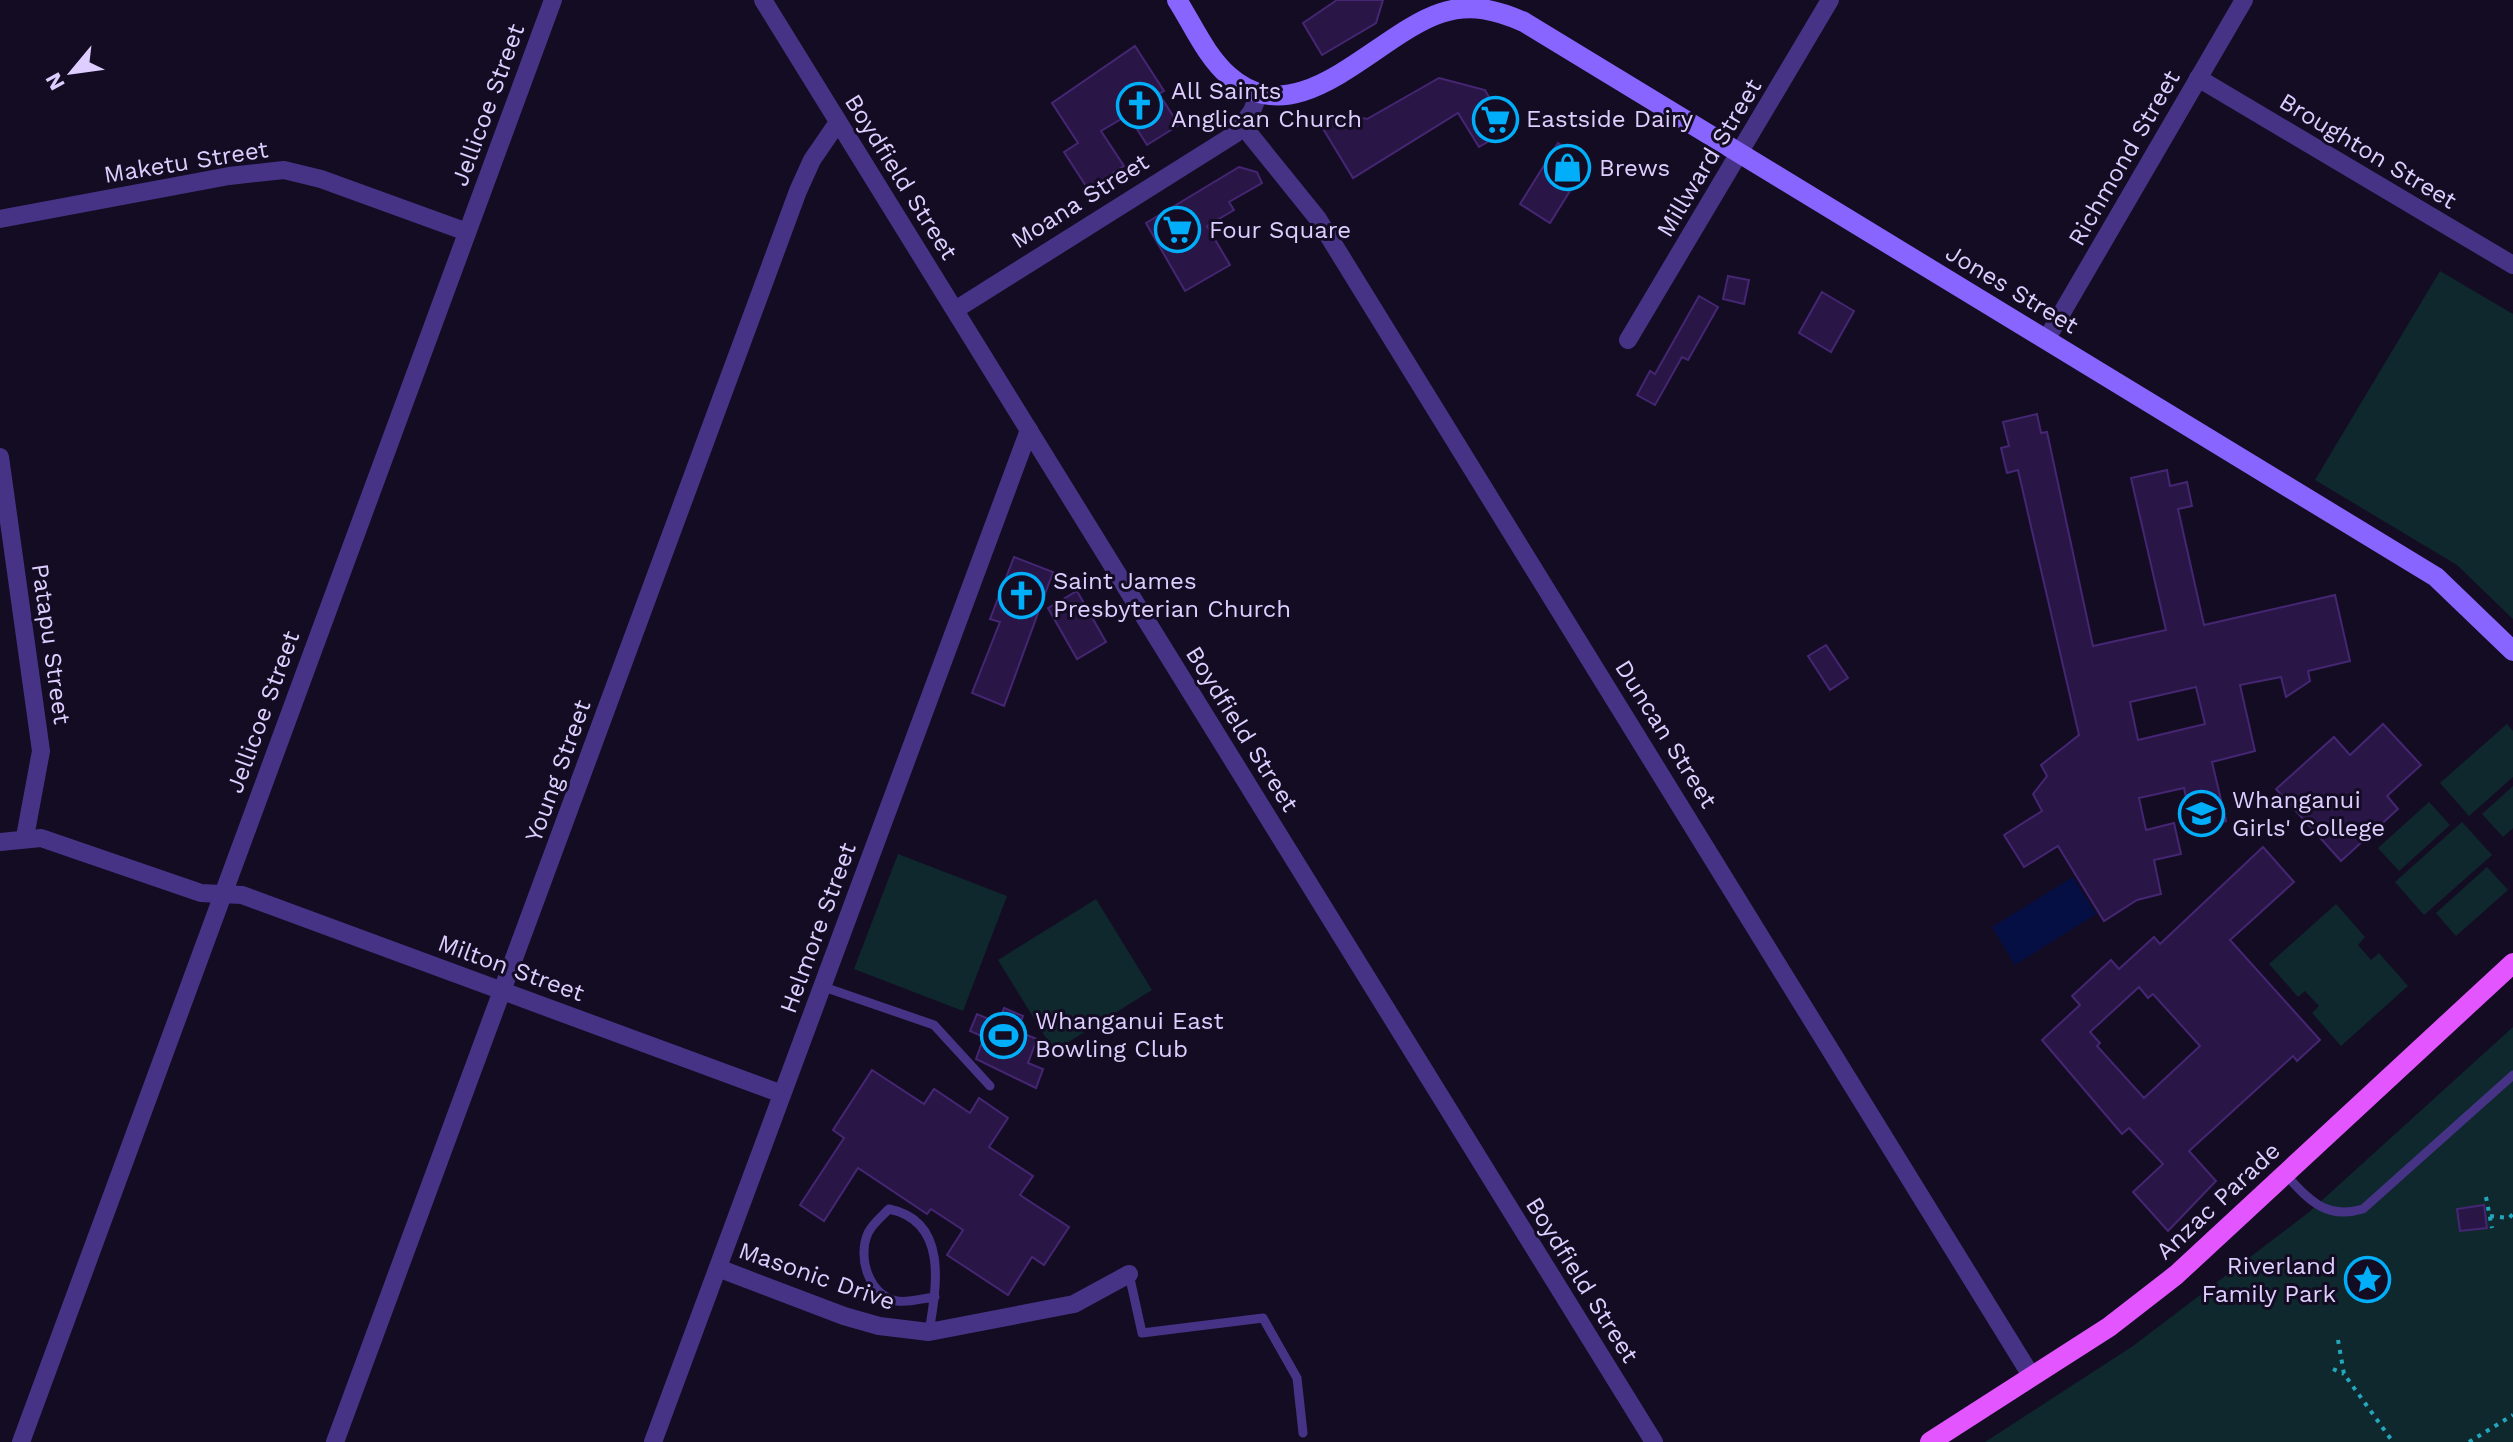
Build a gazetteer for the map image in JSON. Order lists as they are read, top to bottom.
{
  "streets": {
    "main road": ["Jones Street", "Anzac Parade"],
    "street": [
      "Jellicoe Street",
      "Broughton Street",
      "Millward Street",
      "Richmond Street",
      "Maketu Street",
      "Boydfield Street",
      "Moana Street",
      "Patapu Street",
      "Duncan Street",
      "Young Street",
      "Helmore Street",
      "Milton Street",
      "Masonic Drive"
    ]
  },
  "crossings": [
    ["Jellicoe Street", "Maketu Street"],
    ["Jellicoe Street", "Milton Street"],
    ["Broughton Street", "Richmond Street"],
    ["Millward Street", "Jones Street"],
    ["Richmond Street", "Jones Street"],
    ["Boydfield Street", "Moana Street"],
    ["Boydfield Street", "Young Street"],
    ["Boydfield Street", "Helmore Street"],
    ["Moana Street", "Duncan Street"],
    ["Patapu Street", "Milton Street"],
    ["Duncan Street", "Anzac Parade"],
    ["Young Street", "Milton Street"],
    ["Helmore Street", "Milton Street"],
    ["Helmore Street", "Masonic Drive"]
  ],
  "places": {
    "church": ["All Saints Anglican Church", "Saint James Presbyterian Church"],
    "supermarket": ["Eastside Dairy", "Four Square"],
    "shop": ["Brews"],
    "school or university": ["Whanganui Girls' College"],
    "sports": ["Whanganui East Bowling Club"],
    "place": ["Riverland Family Park"]
  },
  "north": "bottom left"
}
